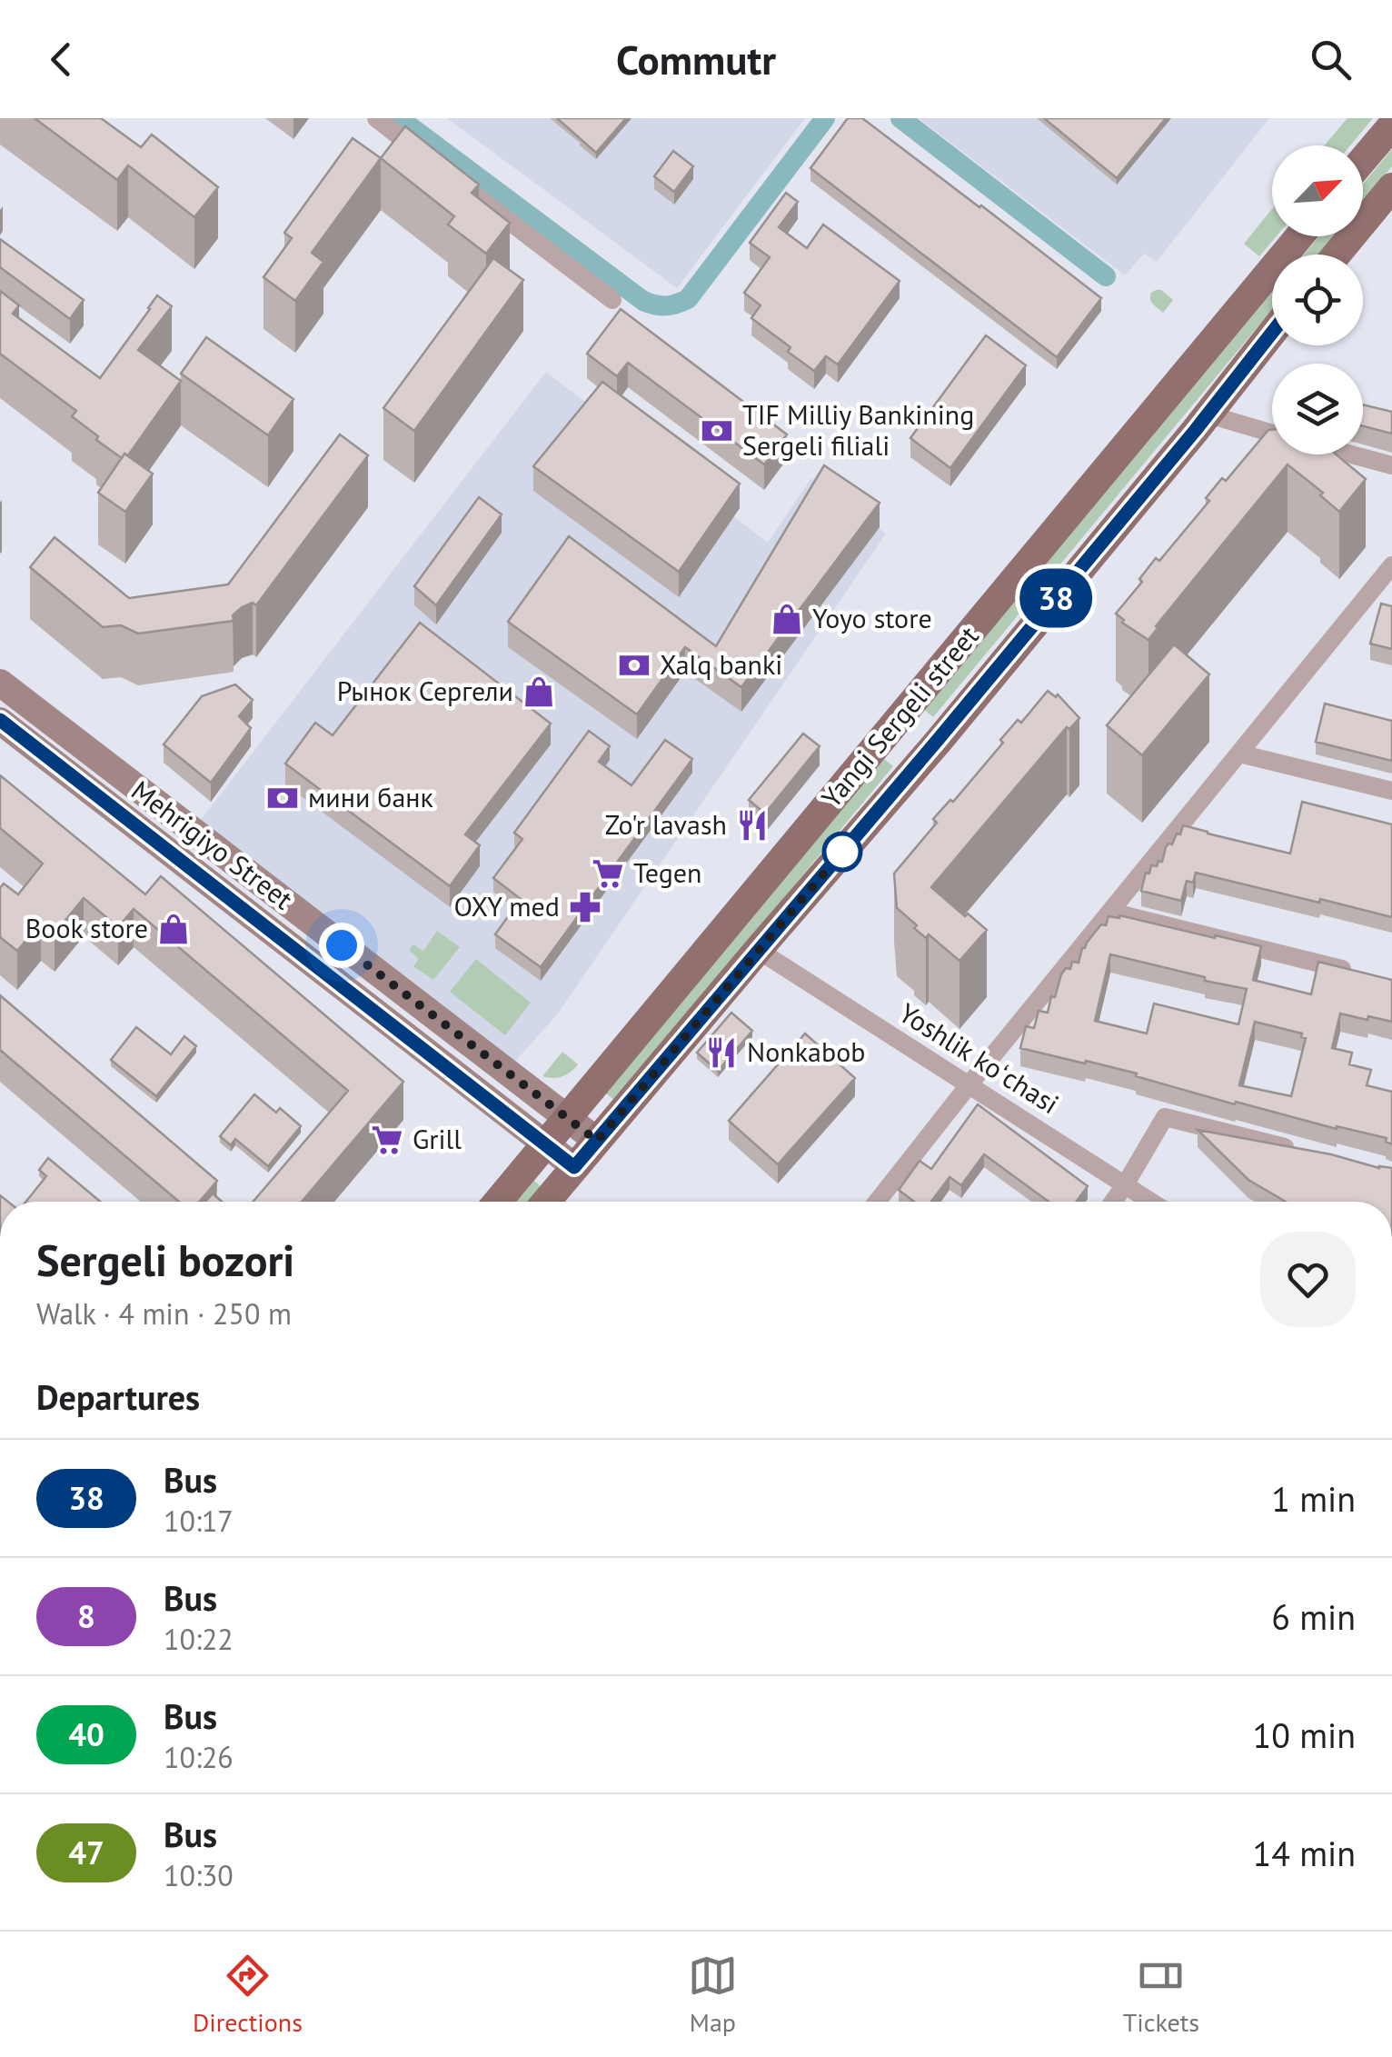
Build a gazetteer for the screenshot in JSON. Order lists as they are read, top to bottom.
{
  "streets": {
    "main road": ["Yangi Sergeli street", "Mehrigiyo Street"],
    "street": ["Yoshlik koʻchasi"]
  },
  "crossings": [
    ["Yangi Sergeli street", "Mehrigiyo Street"],
    ["Yangi Sergeli street", "Yoshlik koʻchasi"]
  ],
  "places": {
    "bank": ["TIF Milliy Bankining Sergeli filiali", "Xalq banki", "мини банк"],
    "shop": ["Yoyo store", "Рынок Сергели", "Book store"],
    "restaurant": ["Zo'r lavash", "Nonkabob"],
    "supermarket": ["Tegen", "Grill"],
    "pharmacy": ["OXY med"]
  },
  "lines": ["bus line 38"],
  "north": "top right",
  "page": {
    "header": "Commutr",
    "on_map": "38",
    "heading": [
      ["Sergeli bozori", "Walk · 4 min · 250 m"],
      "Departures"
    ],
    "list": [
      {
        "mark": "38",
        "name": "Bus",
        "note": "10:17",
        "value": "1 min"
      },
      {
        "mark": "8",
        "name": "Bus",
        "note": "10:22",
        "value": "6 min"
      },
      {
        "mark": "40",
        "name": "Bus",
        "note": "10:26",
        "value": "10 min"
      },
      {
        "mark": "47",
        "name": "Bus",
        "note": "10:30",
        "value": "14 min"
      }
    ],
    "tabs": ["Directions", "Map", "Tickets"]
  }
}
